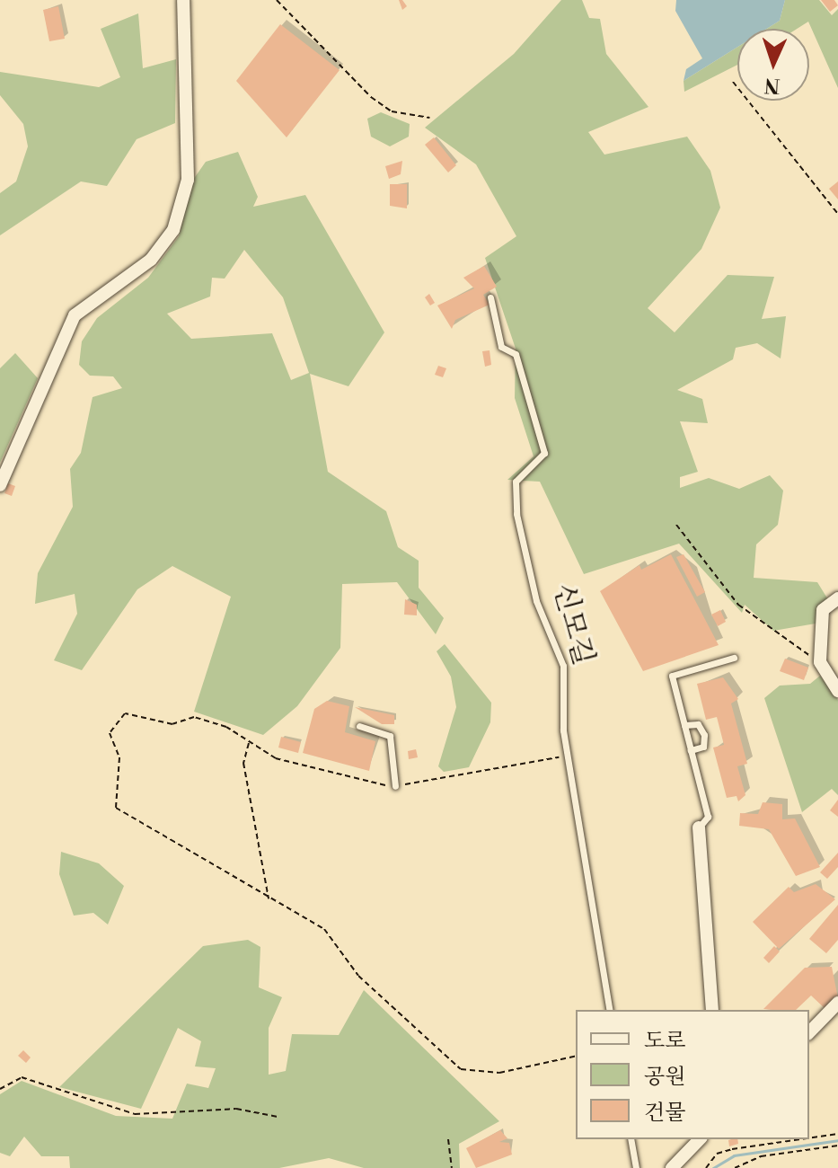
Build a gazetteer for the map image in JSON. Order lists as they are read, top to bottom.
{
  "streets": {
    "lane": ["신모길"]
  },
  "legend": ["도로", "공원", "건물"],
  "north": "bottom"
}
